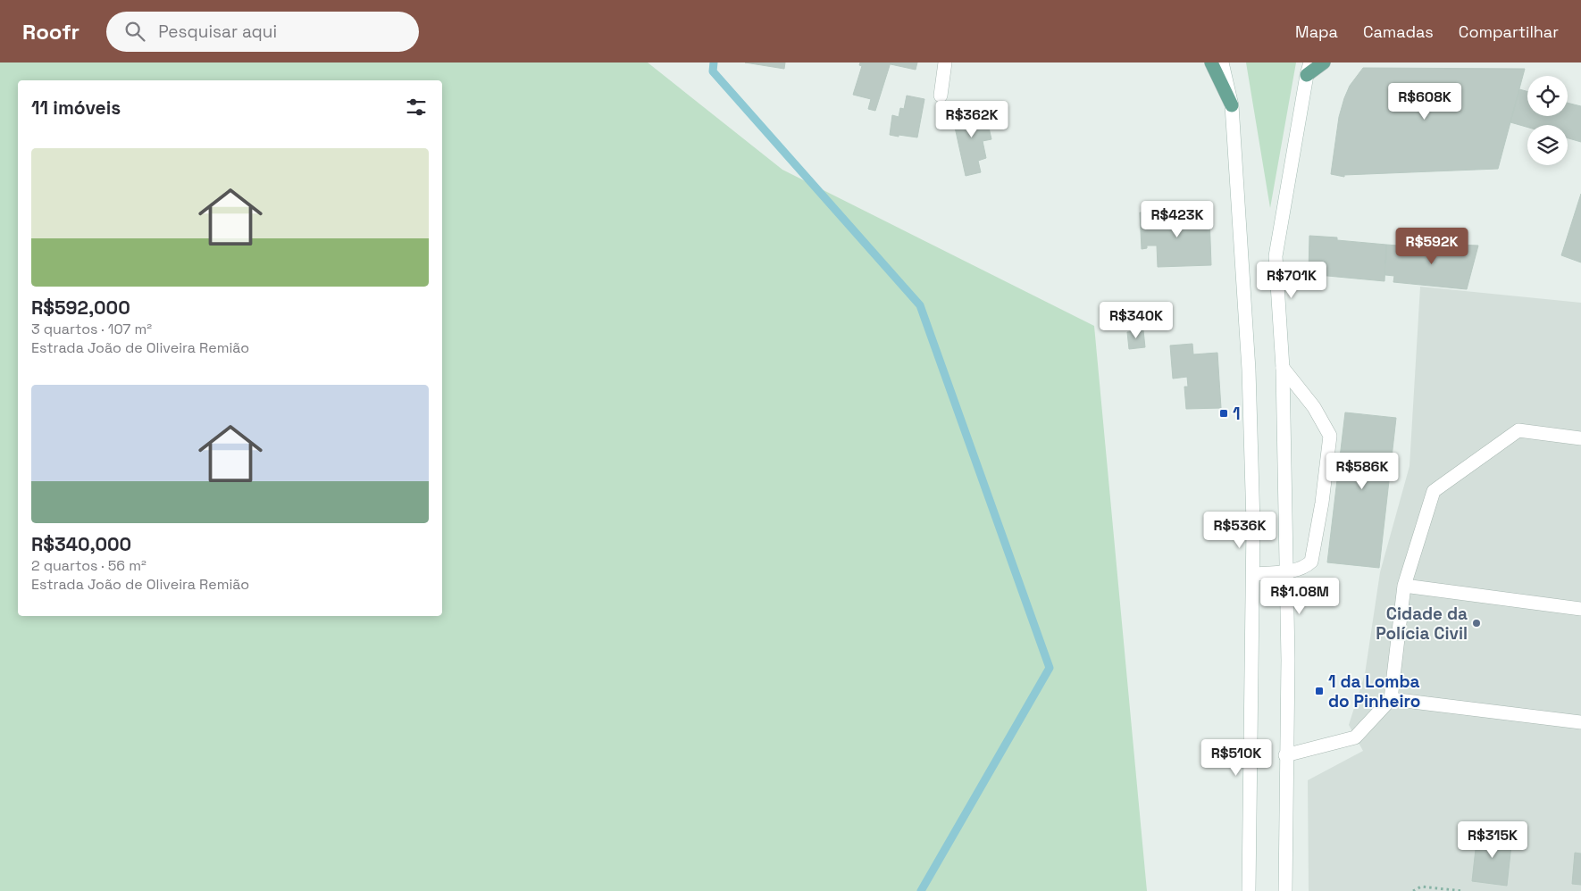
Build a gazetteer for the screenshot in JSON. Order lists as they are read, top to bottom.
{
  "places": {
    "transit": ["1", "1 da Lomba do Pinheiro"],
    "other": ["Cidade da Polícia Civil"]
  },
  "page": {
    "header": "Roofr",
    "search": "Pesquisar aqui",
    "nav": ["Mapa", "Camadas", "Compartilhar"],
    "heading": "11 imóveis",
    "price": [
      "R$608K",
      "R$362K",
      "R$423K",
      "R$592K",
      "R$701K",
      "R$340K",
      "R$586K",
      "R$536K",
      "R$1.08M",
      "R$510K",
      "R$315K"
    ],
    "list": [
      {
        "name": "R$592,000",
        "note": "3 quartos · 107 m² · Estrada João de Oliveira Remião"
      },
      {
        "name": "R$340,000",
        "note": "2 quartos · 56 m² · Estrada João de Oliveira Remião"
      }
    ]
  }
}
